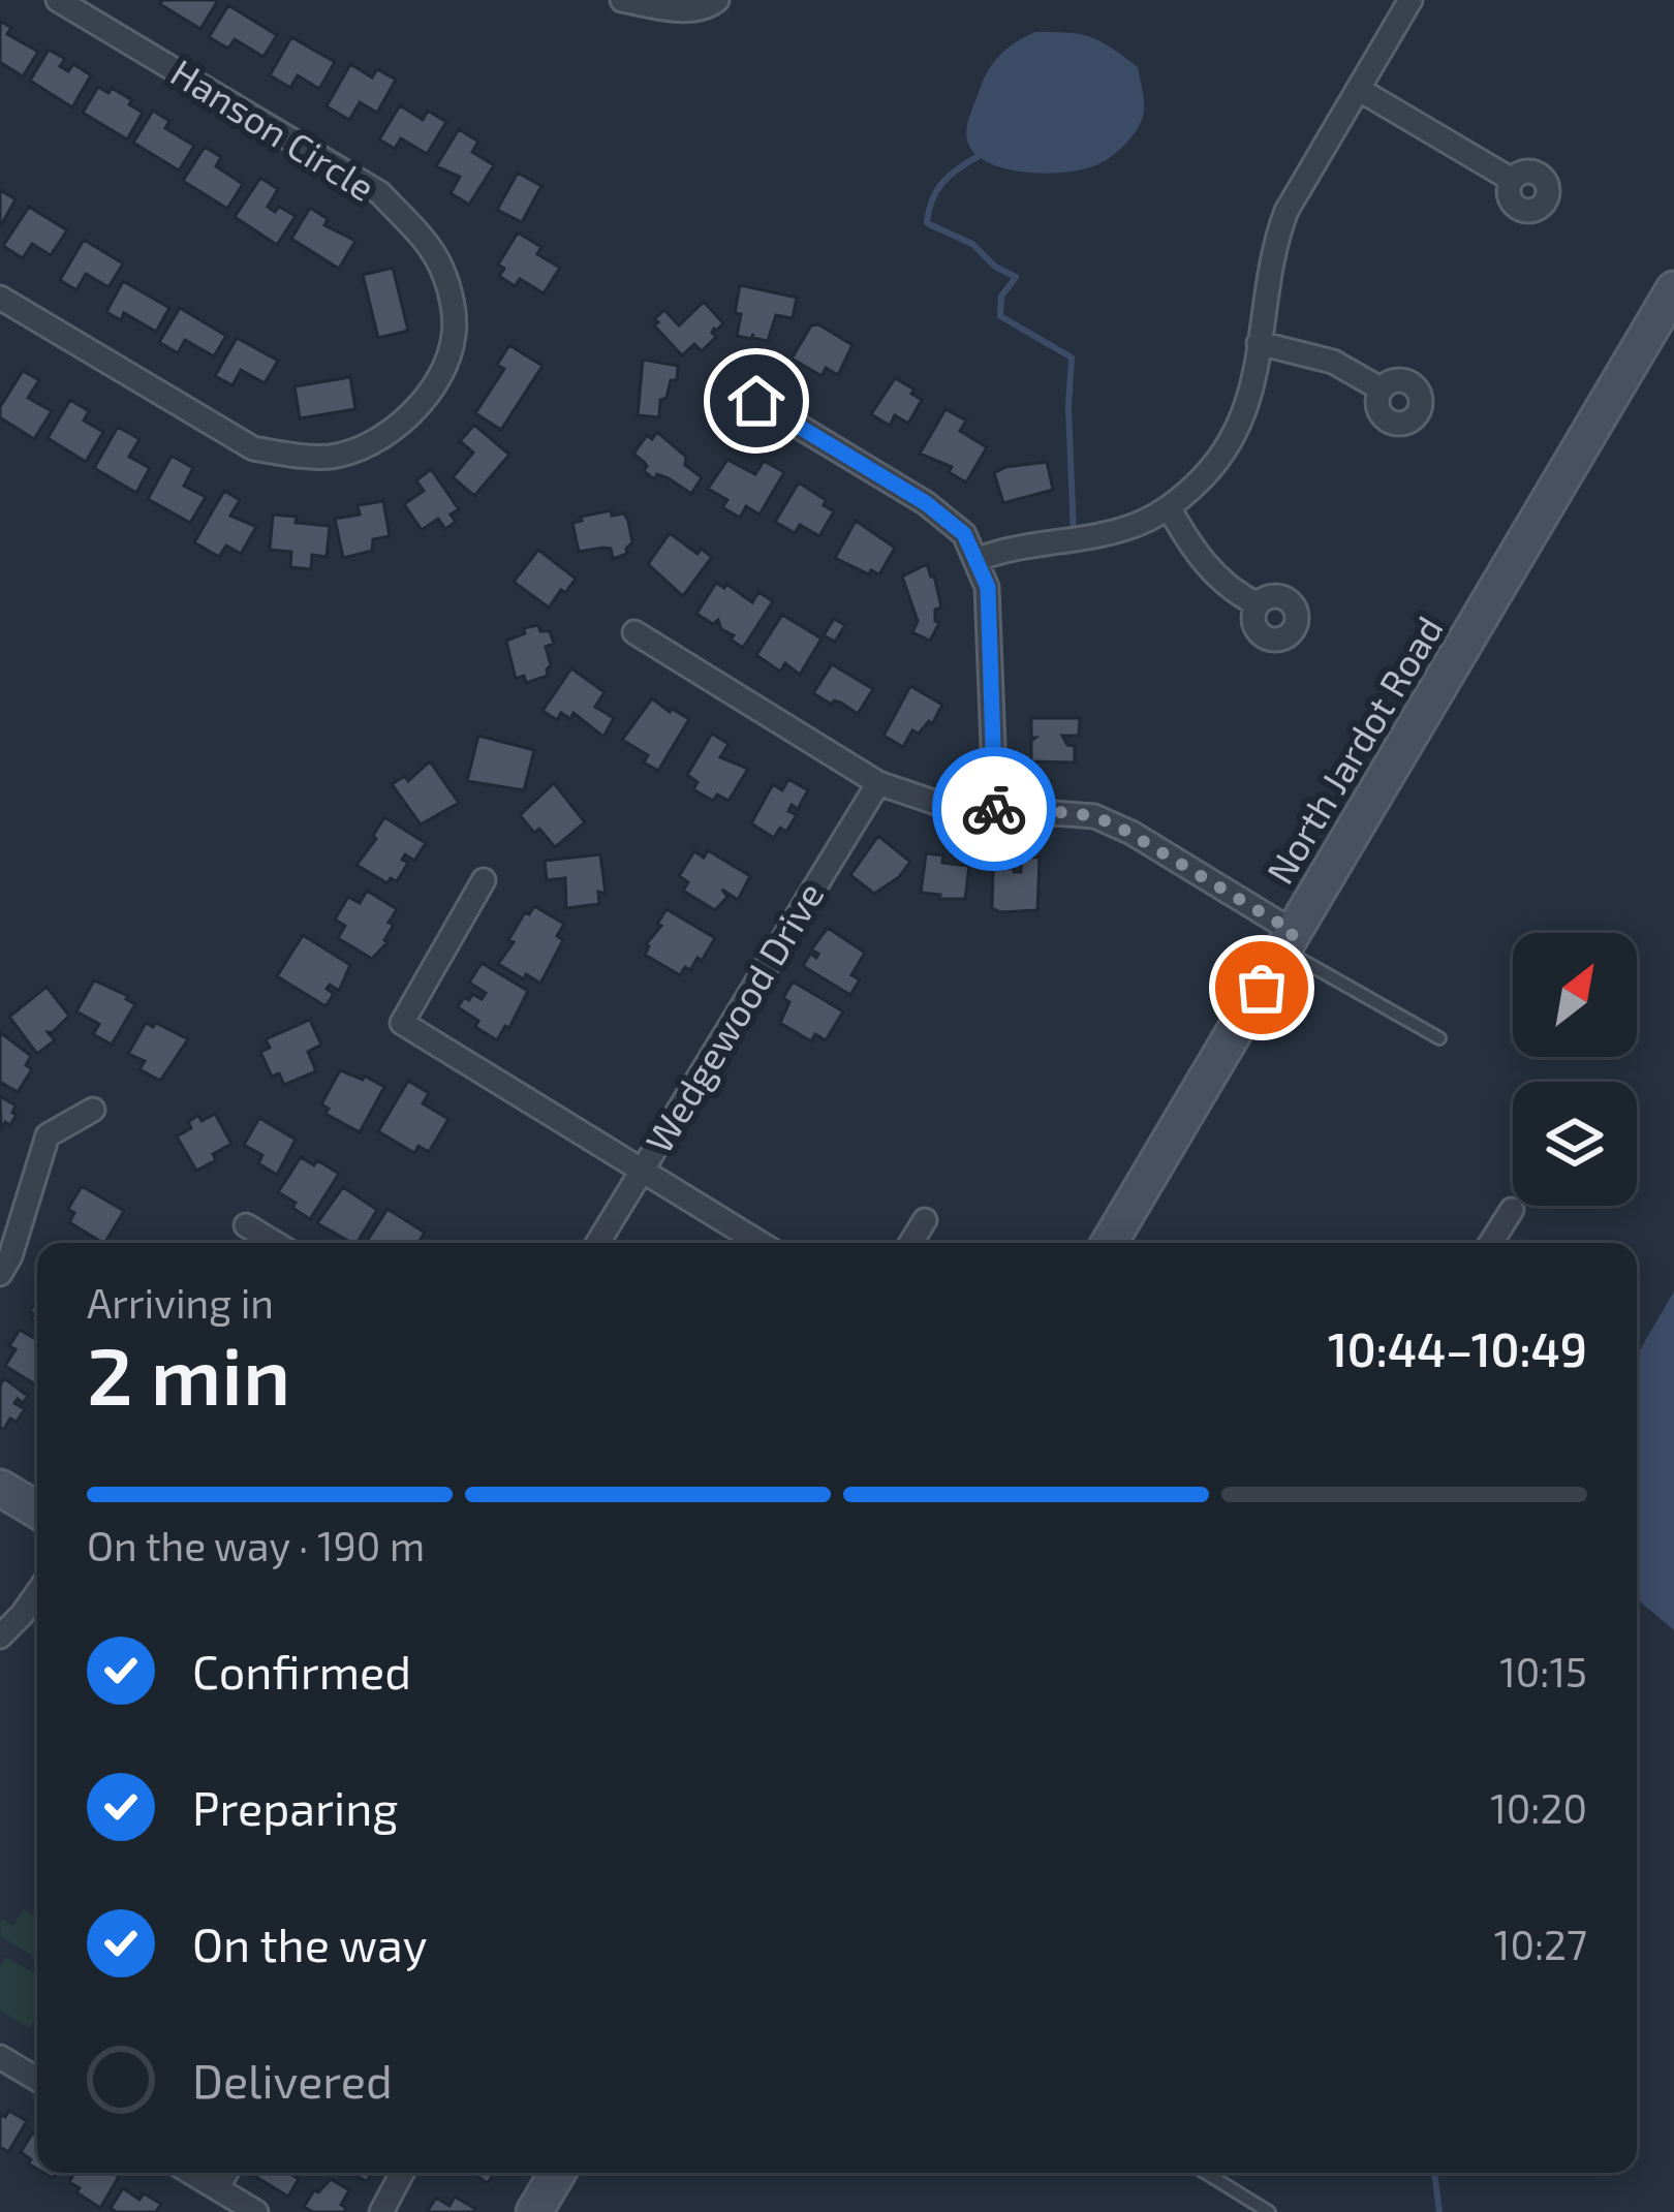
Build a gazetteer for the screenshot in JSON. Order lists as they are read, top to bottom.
{
  "streets": {
    "main road": ["North Jardot Road"],
    "street": ["Hanson Circle", "Wedgewood Drive"]
  },
  "north": "top right",
  "page": {
    "heading": ["2 min", "Arriving in", "10:44–10:49"],
    "bar": "On the way · 190 m",
    "list": [
      ["Confirmed", "10:15"],
      ["Preparing", "10:20"],
      ["On the way", "10:27"],
      "Delivered"
    ]
  }
}
